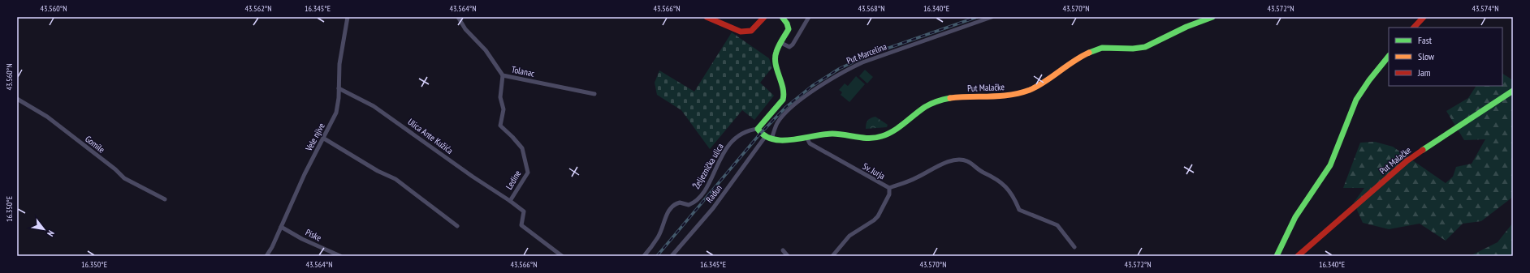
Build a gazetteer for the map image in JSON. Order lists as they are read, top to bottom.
{
  "streets": {
    "main road": ["Put Malačke"],
    "street": [
      "Put Marcelina",
      "Tolanac",
      "Ulica Ante Kužića",
      "Vele njive",
      "Gomile",
      "Željeznička ulica",
      "Sv. Jurja",
      "Ledine",
      "Radun",
      "Piske"
    ]
  },
  "crossings": [
    ["Put Marcelina", "Put Malačke"],
    ["Tolanac", "Ledine"],
    ["Put Malačke", "Željeznička ulica"],
    ["Put Malačke", "Sv. Jurja"],
    ["Put Malačke", "Radun"],
    ["Ulica Ante Kužića", "Vele njive"],
    ["Ulica Ante Kužića", "Ledine"],
    ["Vele njive", "Piske"]
  ],
  "legend": ["Fast", "Slow", "Jam"],
  "north": "bottom right",
  "coordinates": [
    "43.560°N",
    "43.562°N",
    "16.345°E",
    "43.564°N",
    "43.566°N",
    "43.568°N",
    "16.340°E",
    "43.570°N",
    "43.572°N",
    "43.574°N",
    "16.350°E"
  ]
}
